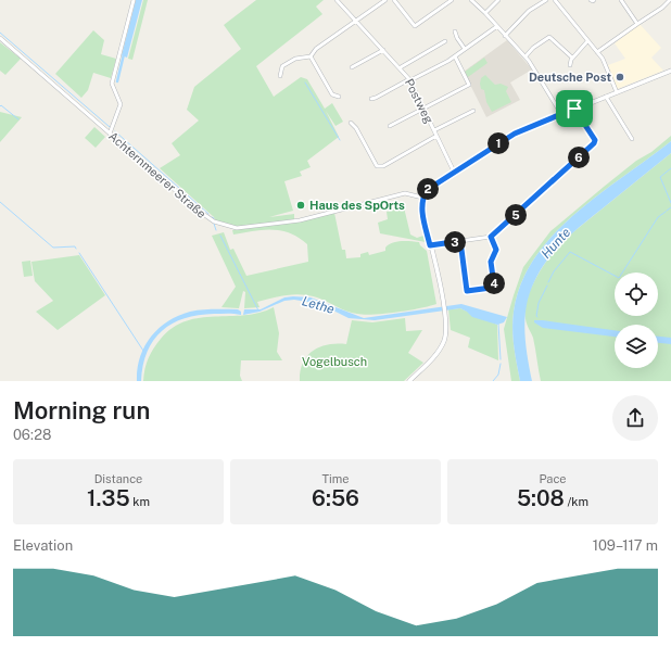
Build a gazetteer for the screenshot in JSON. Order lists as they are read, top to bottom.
{
  "streets": {
    "street": ["Postweg", "Achternmeerer Straße"]
  },
  "water": ["Hunte", "Lethe"],
  "parks": ["Vogelbusch"],
  "places": ["Deutsche Post", "Haus des SpOrts"],
  "page": {
    "pins": [
      "1",
      "6",
      "2",
      "5",
      "3",
      "4"
    ],
    "heading": ["Morning run", "06:28"],
    "stats": [
      ["Distance", "1.35 km"],
      ["Time", "6:56"],
      ["Pace", "5:08 /km"]
    ],
    "chart": ["Elevation", "109–117 m"]
  }
}
